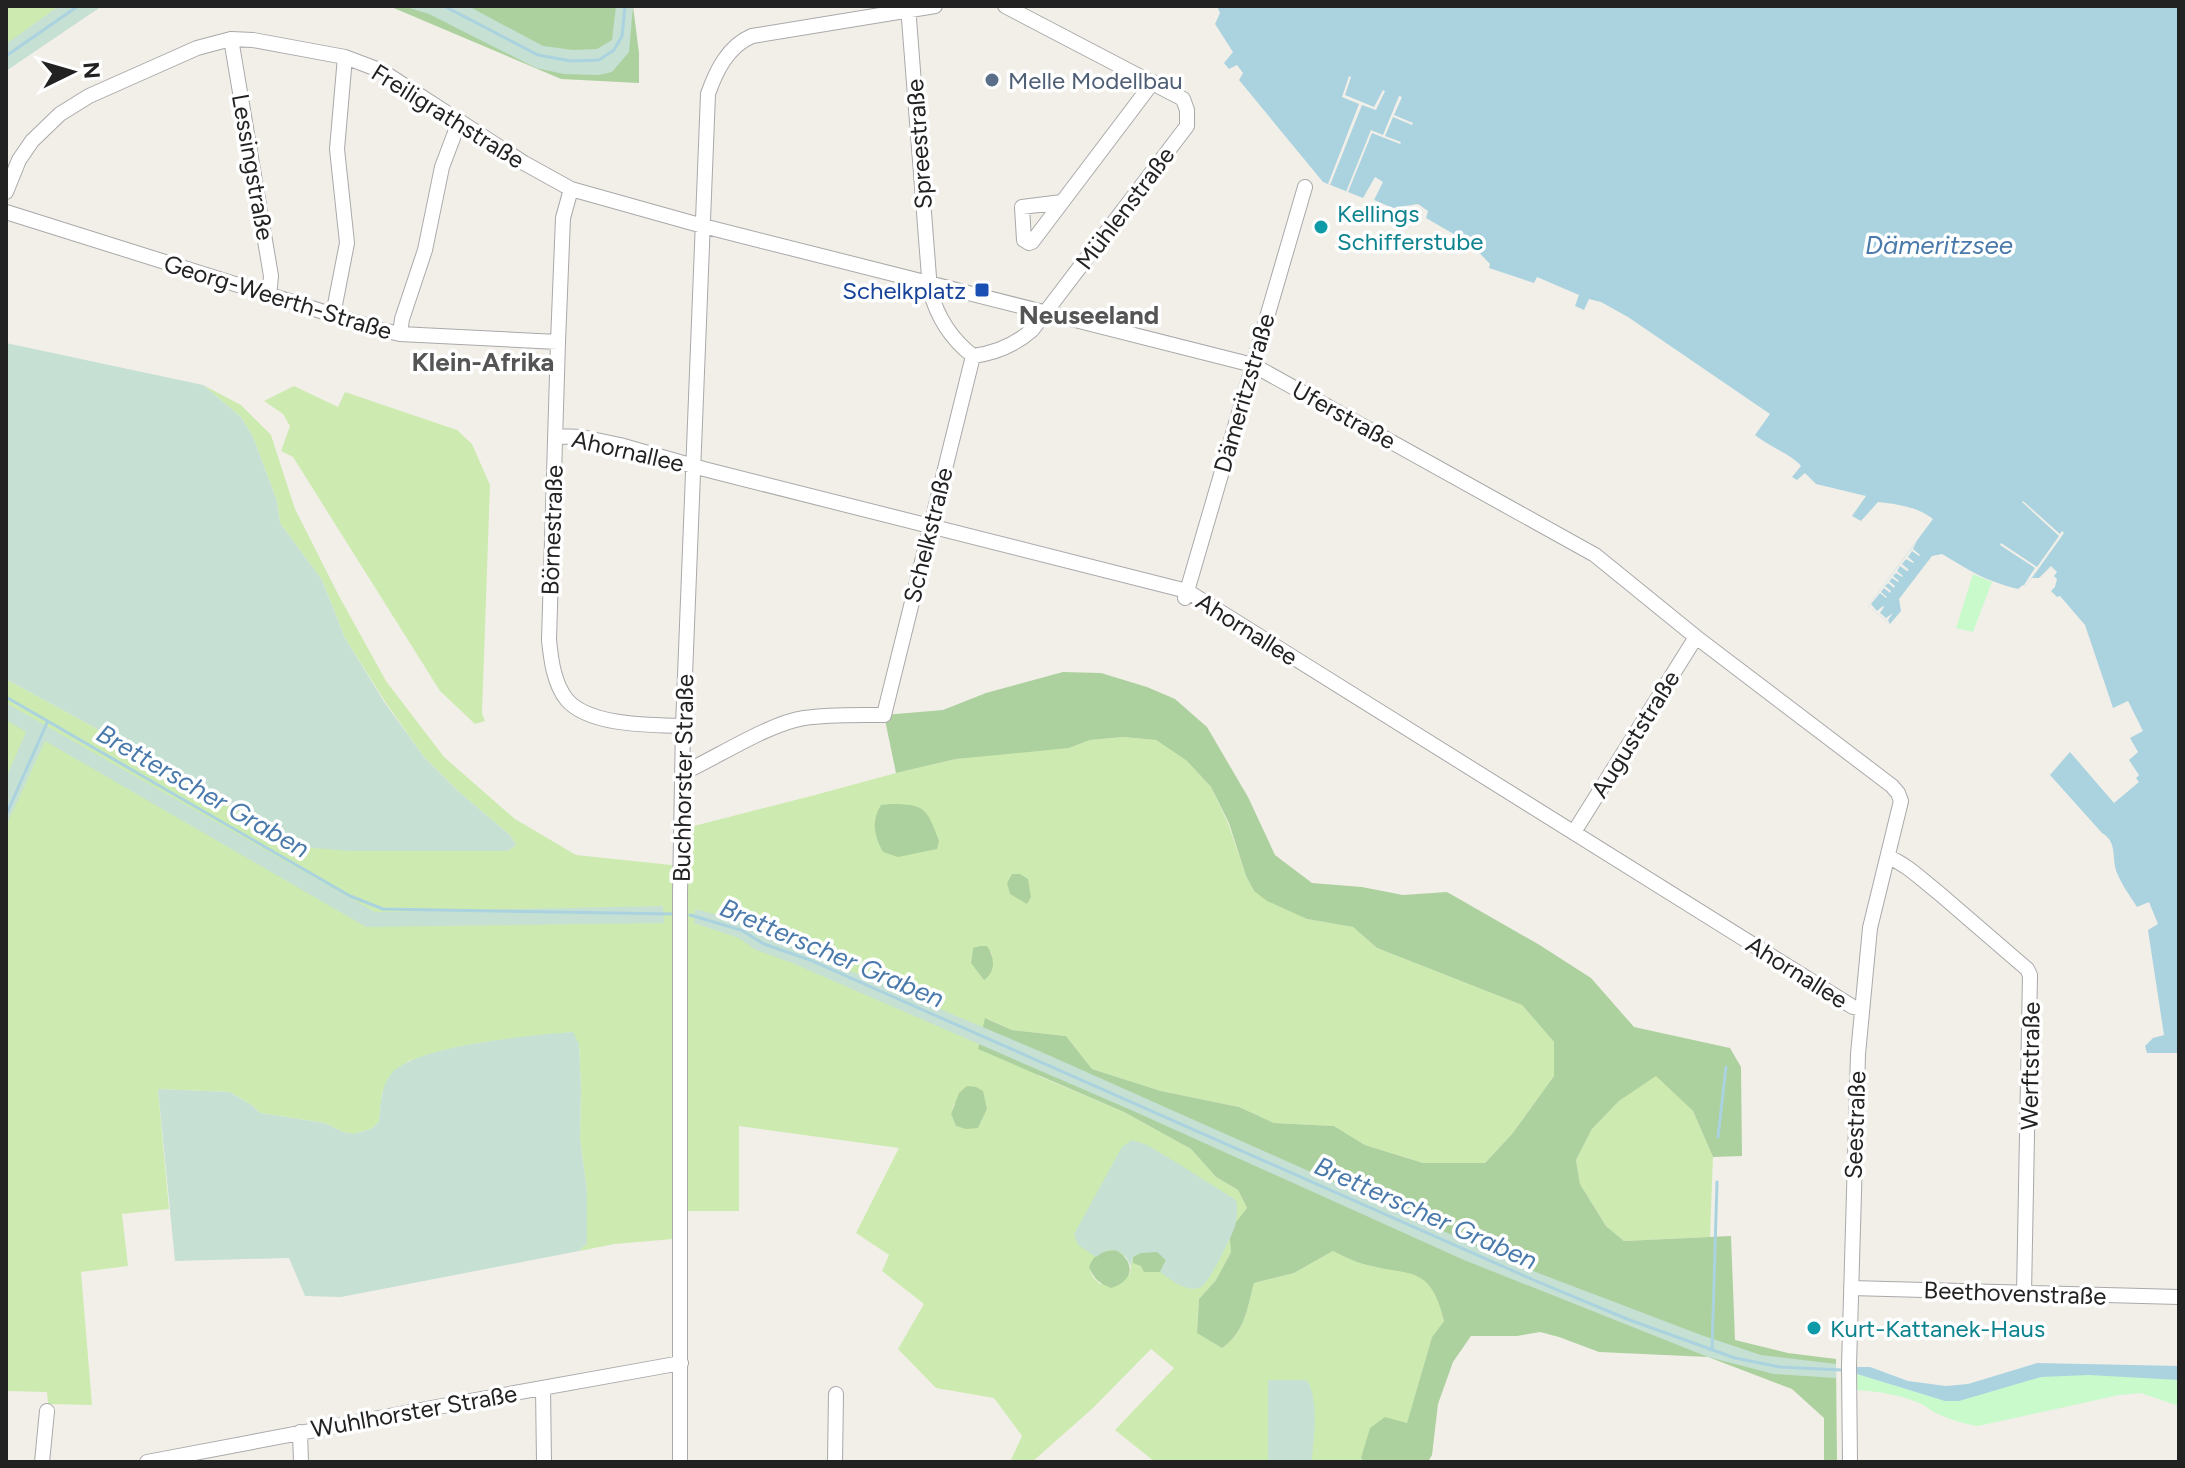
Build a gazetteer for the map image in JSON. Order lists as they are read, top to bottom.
{
  "streets": {
    "street": [
      "Freiligrathstraße",
      "Spreestraße",
      "Lessingstraße",
      "Mühlenstraße",
      "Georg-Weerth-Straße",
      "Dämeritzstraße",
      "Uferstraße",
      "Ahornallee",
      "Börnestraße",
      "Schelkstraße",
      "Auguststraße",
      "Buchhorster Straße",
      "Werftstraße",
      "Seestraße",
      "Beethovenstraße",
      "Wuhlhorster Straße"
    ]
  },
  "crossings": [
    ["Freiligrathstraße", "Lessingstraße"],
    ["Freiligrathstraße", "Uferstraße"],
    ["Freiligrathstraße", "Börnestraße"],
    ["Freiligrathstraße", "Buchhorster Straße"],
    ["Spreestraße", "Uferstraße"],
    ["Spreestraße", "Buchhorster Straße"],
    ["Lessingstraße", "Georg-Weerth-Straße"],
    ["Mühlenstraße", "Uferstraße"],
    ["Georg-Weerth-Straße", "Börnestraße"],
    ["Dämeritzstraße", "Uferstraße"],
    ["Dämeritzstraße", "Ahornallee"],
    ["Uferstraße", "Auguststraße"],
    ["Uferstraße", "Buchhorster Straße"],
    ["Uferstraße", "Seestraße"],
    ["Ahornallee", "Börnestraße"],
    ["Ahornallee", "Schelkstraße"],
    ["Ahornallee", "Auguststraße"],
    ["Ahornallee", "Buchhorster Straße"],
    ["Ahornallee", "Seestraße"],
    ["Börnestraße", "Buchhorster Straße"],
    ["Schelkstraße", "Buchhorster Straße"],
    ["Buchhorster Straße", "Wuhlhorster Straße"],
    ["Werftstraße", "Seestraße"],
    ["Werftstraße", "Beethovenstraße"],
    ["Seestraße", "Beethovenstraße"]
  ],
  "districts": ["Neuseeland", "Klein-Afrika"],
  "water": ["Dämeritzsee", "Bretterscher Graben"],
  "places": {
    "other": ["Melle Modellbau", "Kellings Schifferstube", "Kurt-Kattanek-Haus"],
    "transit": ["Schelkplatz"]
  },
  "north": "right"
}
